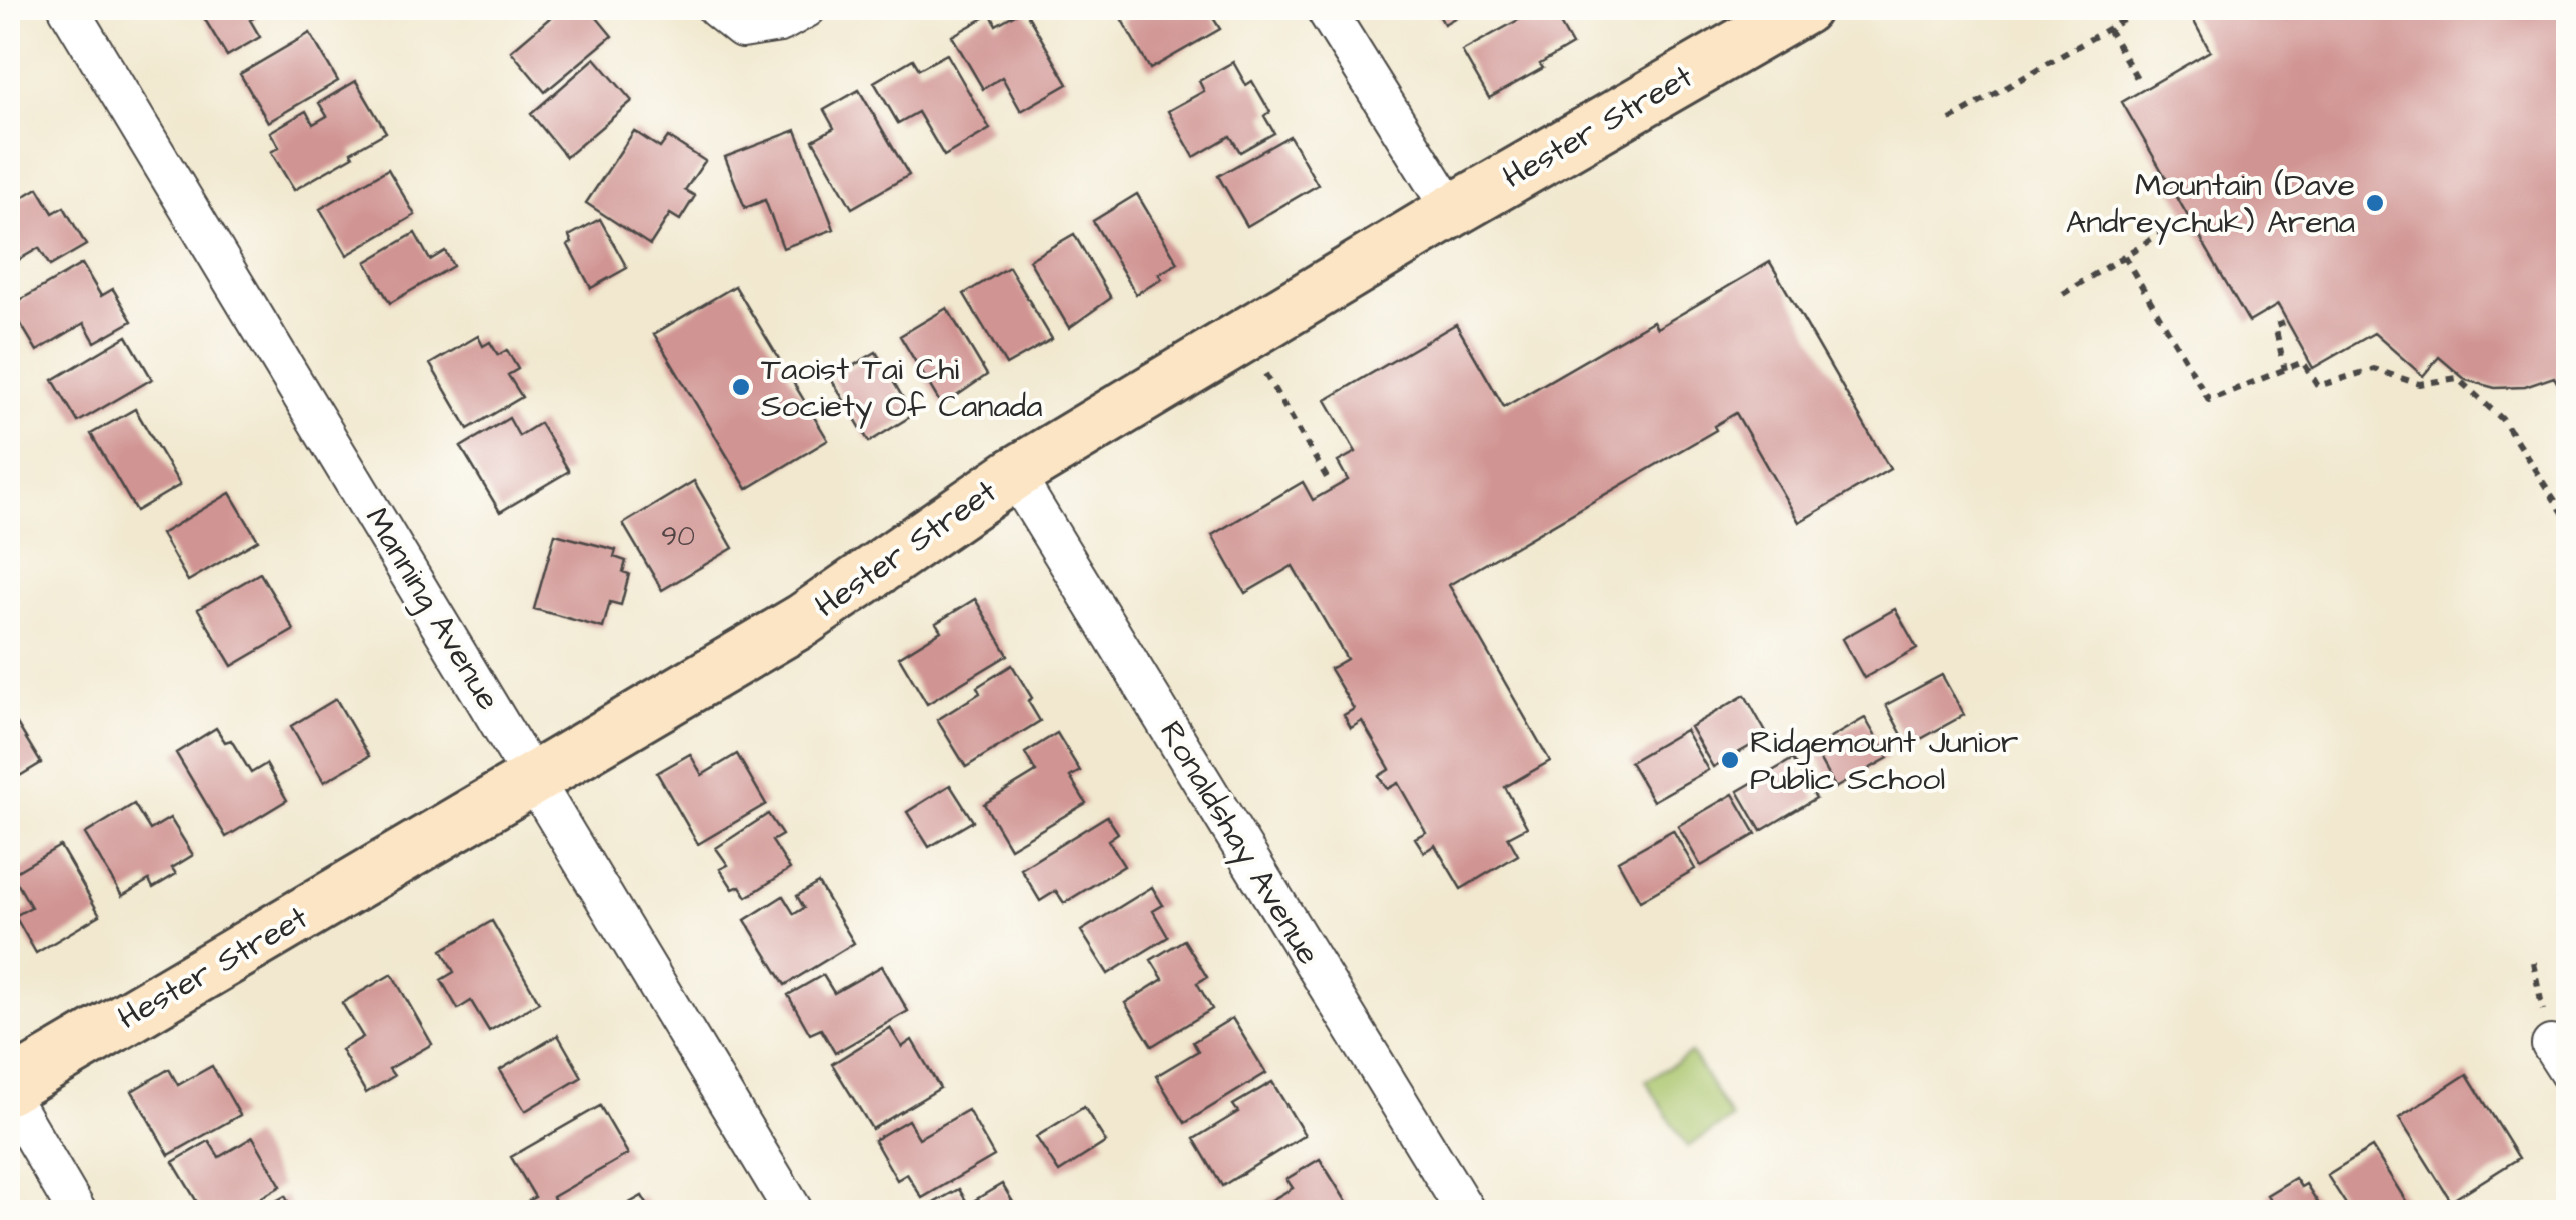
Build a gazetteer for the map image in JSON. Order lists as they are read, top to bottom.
{
  "streets": {
    "street": ["Hester Street", "Manning Avenue", "Ronaldshay Avenue"]
  },
  "crossings": [
    ["Hester Street", "Manning Avenue"],
    ["Hester Street", "Ronaldshay Avenue"]
  ],
  "places": ["Mountain (Dave Andreychuk) Arena", "Taoist Tai Chi Society Of Canada", "Ridgemount Junior Public School"],
  "house_numbers": ["90"]
}
